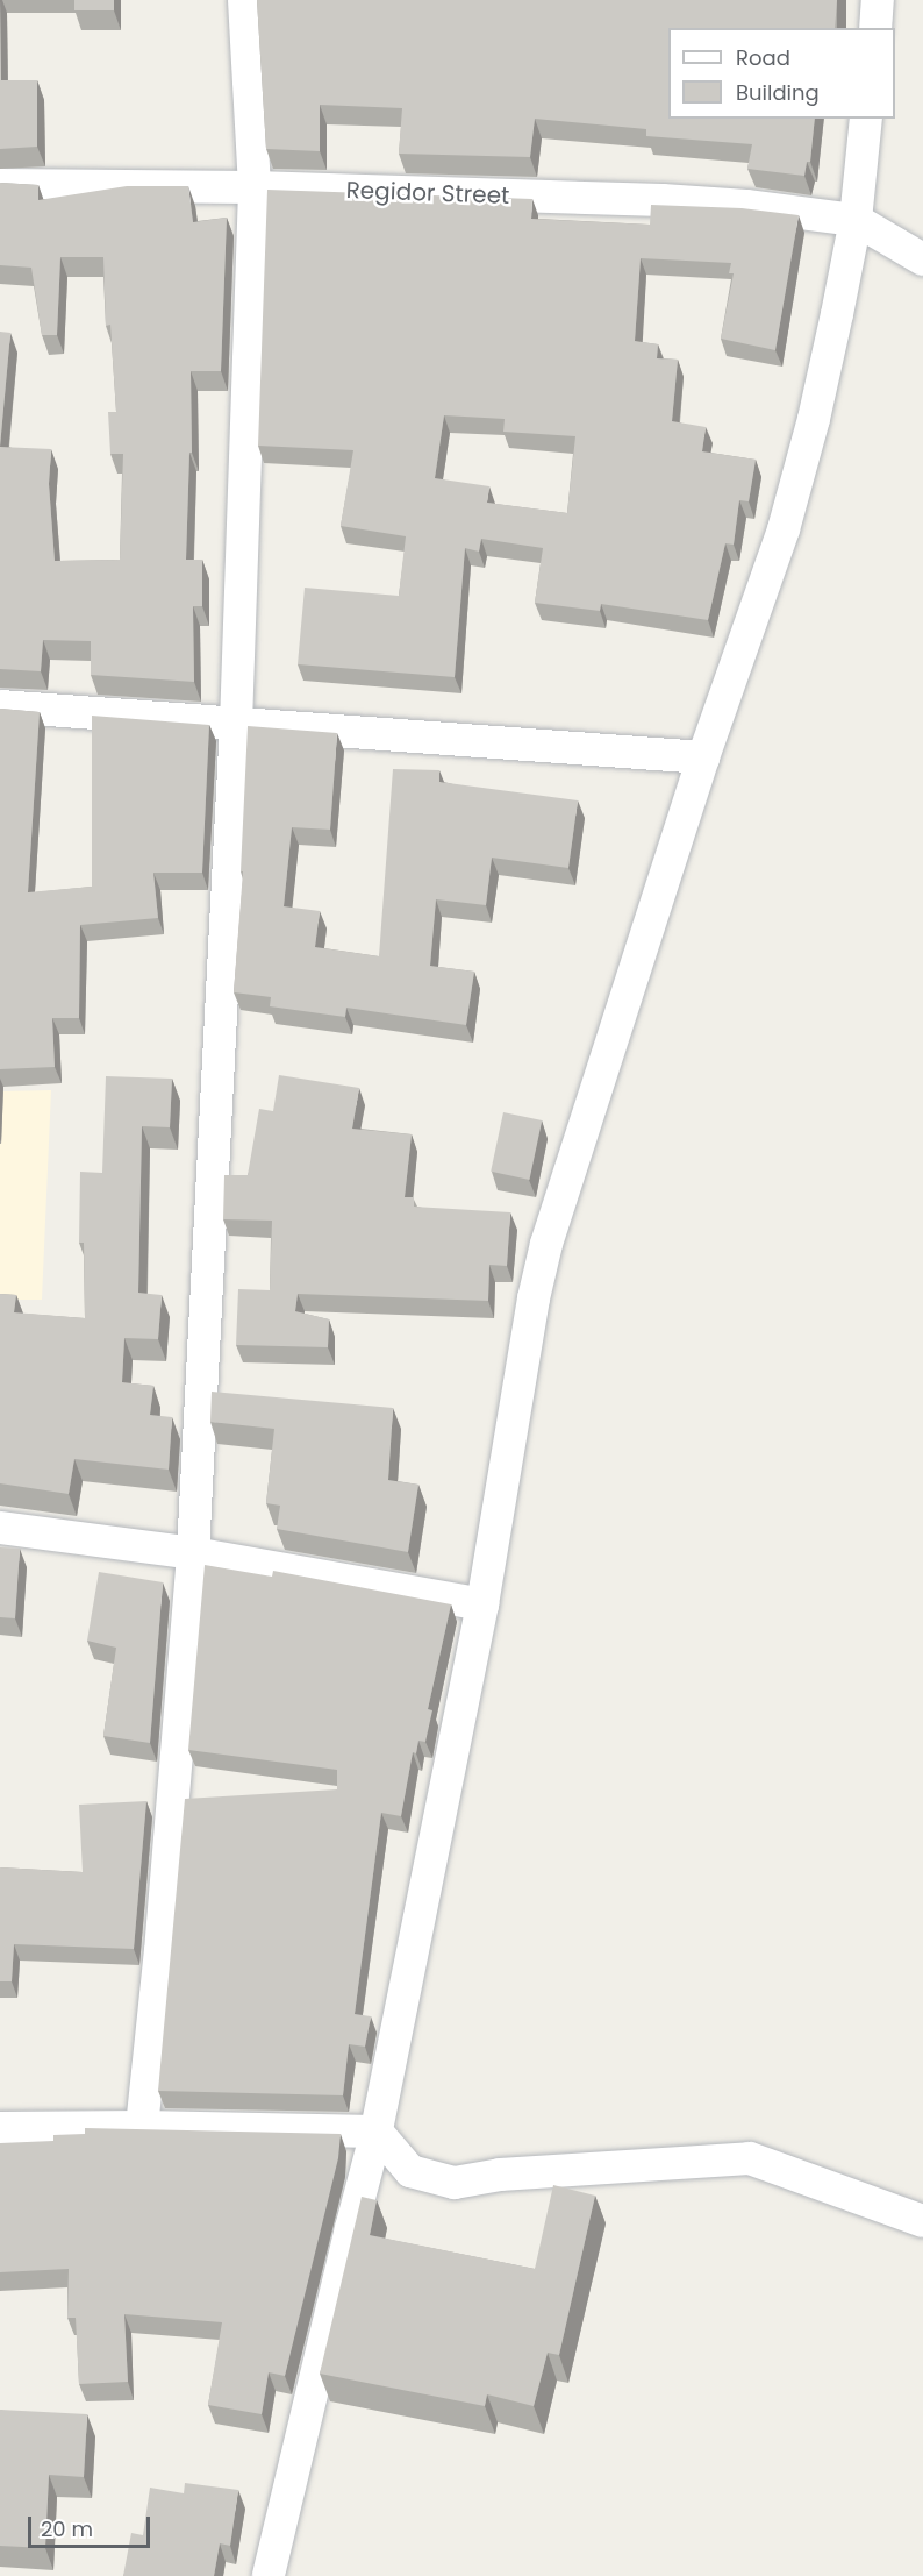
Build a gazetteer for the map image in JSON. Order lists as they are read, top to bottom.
{
  "streets": {
    "street": ["Regidor Street"]
  },
  "legend": ["Road", "Building"],
  "scale_bar": "20 m"
}
